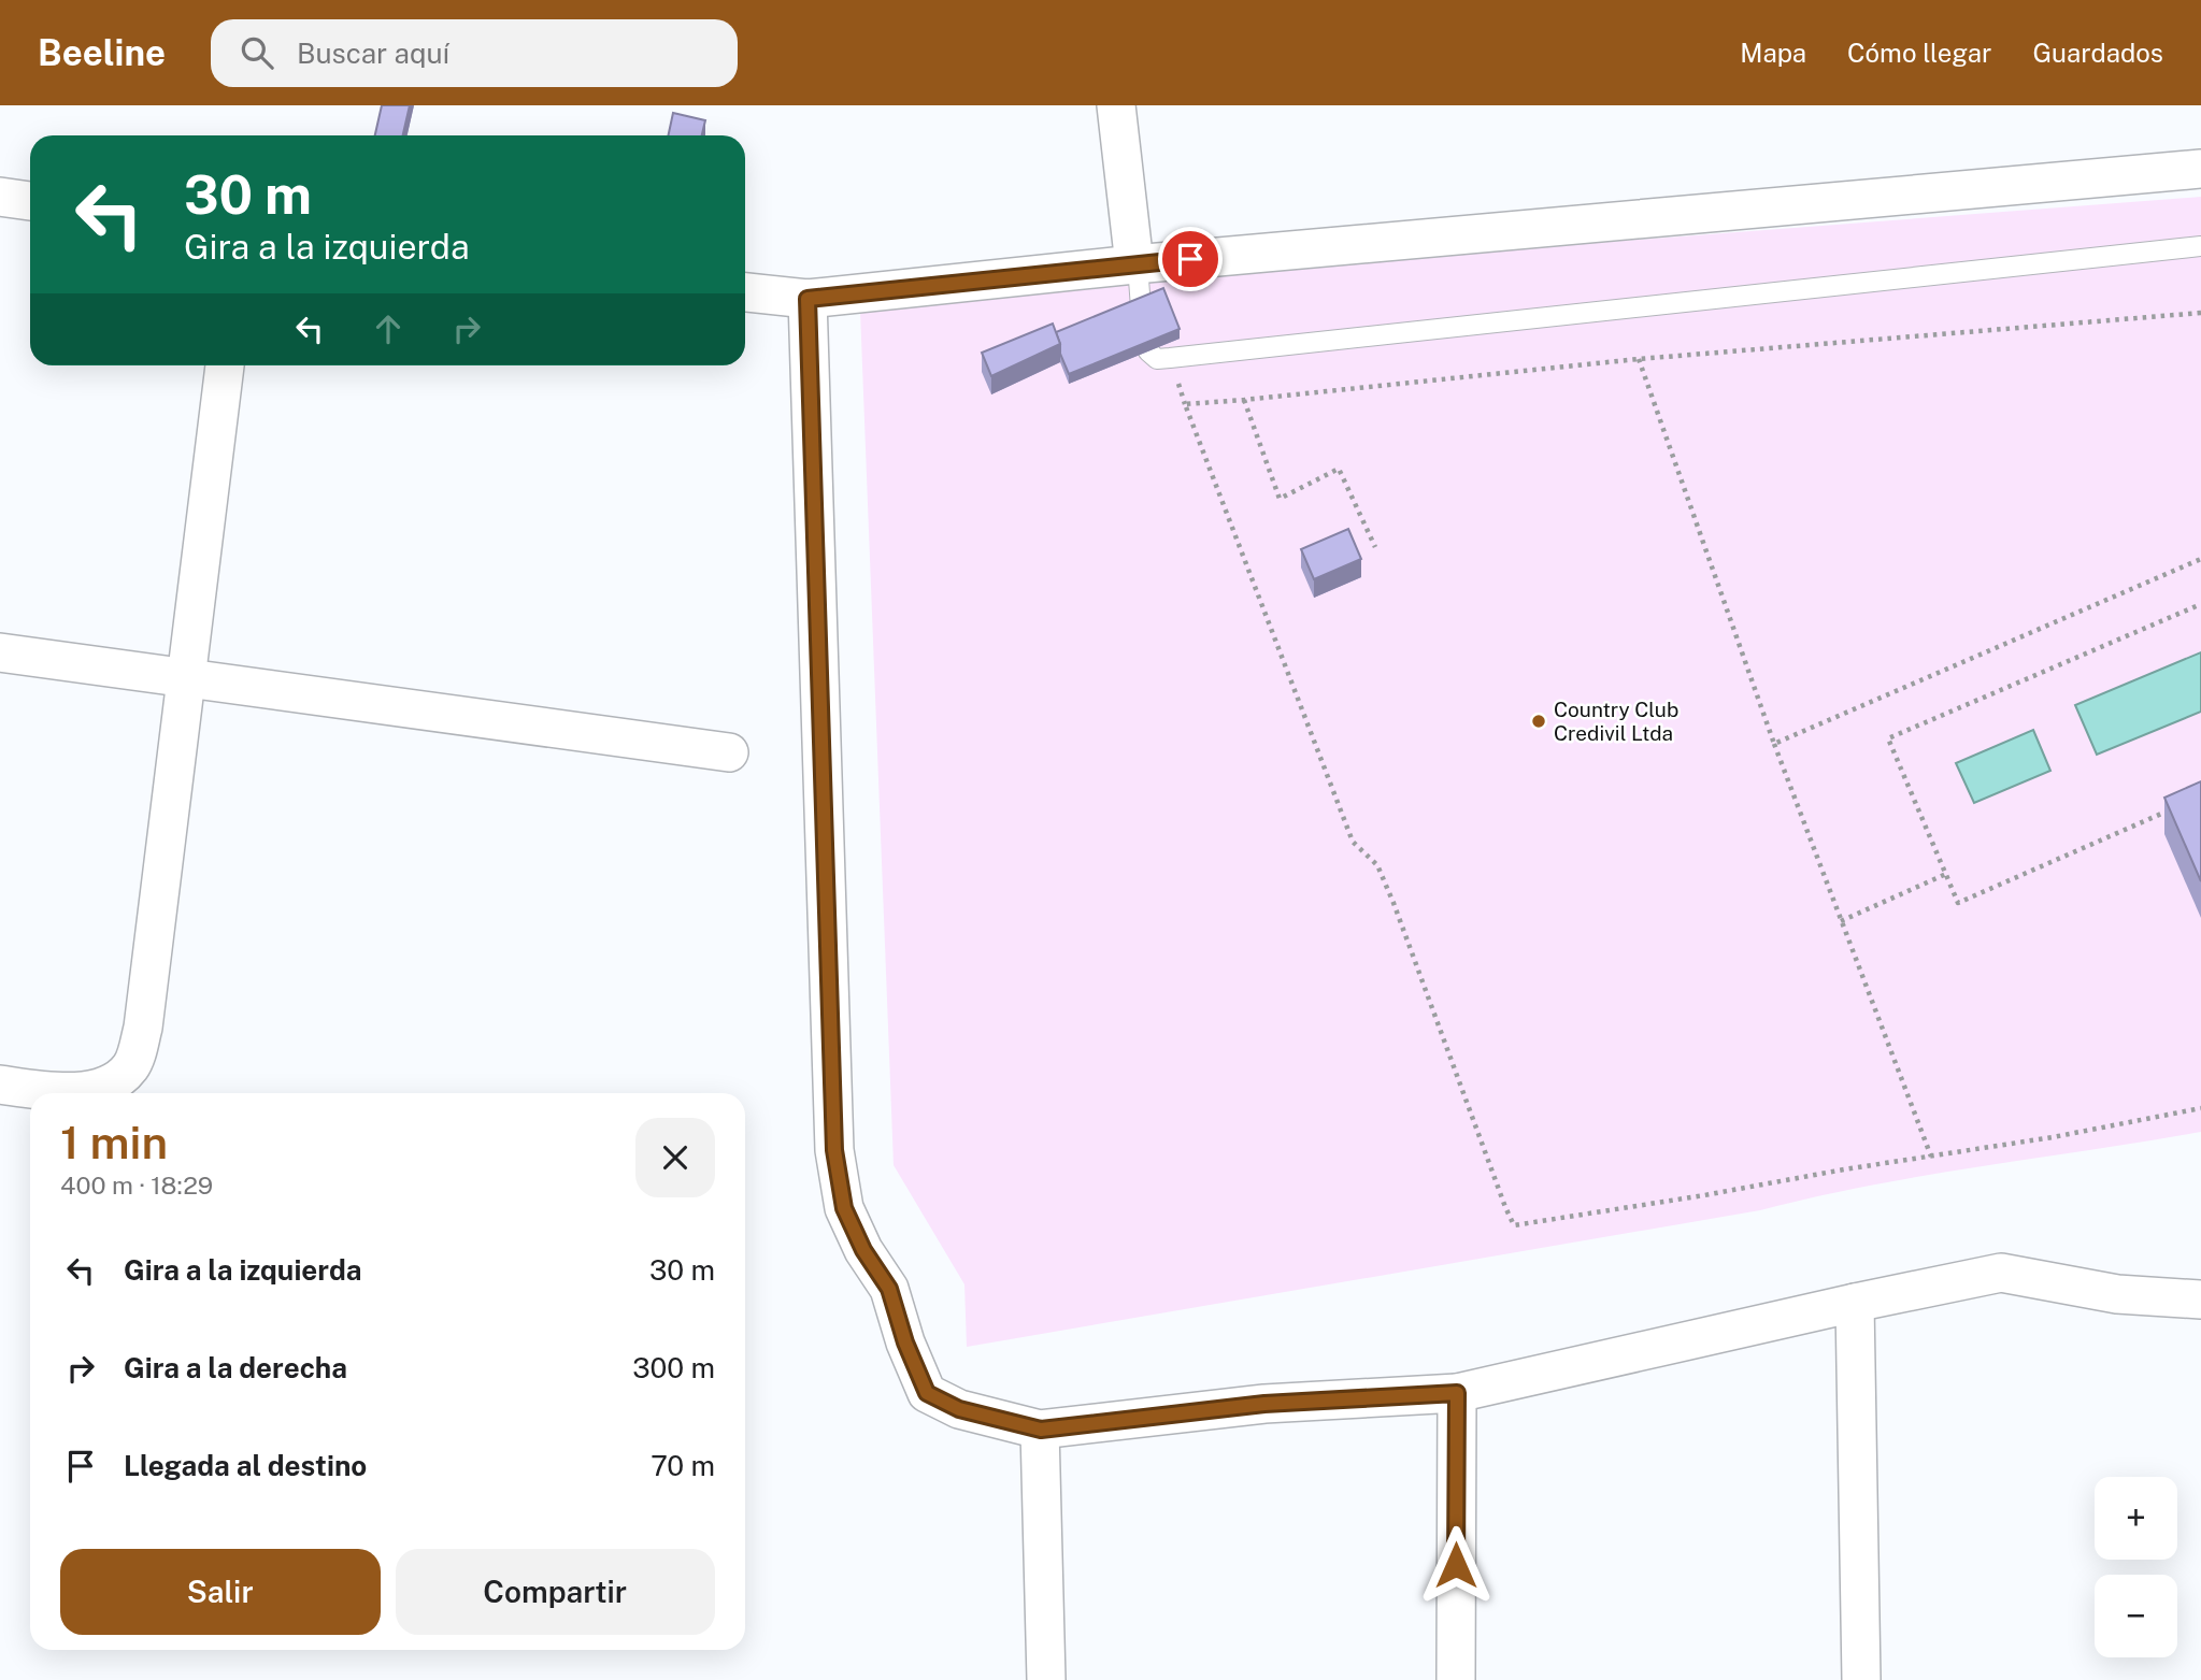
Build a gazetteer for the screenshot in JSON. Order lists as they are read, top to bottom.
{
  "places": ["Country Club Credivil Ltda"],
  "page": {
    "header": "Beeline",
    "search": "Buscar aquí",
    "nav": ["Mapa", "Cómo llegar", "Guardados"],
    "turn": ["30 m", "Gira a la izquierda"],
    "heading": ["1 min", "400 m · 18:29"],
    "list": [
      {
        "name": "Gira a la izquierda",
        "value": "30 m"
      },
      {
        "name": "Gira a la derecha",
        "value": "300 m"
      },
      {
        "name": "Llegada al destino",
        "value": "70 m"
      }
    ],
    "map_buttons": ["+", "−"],
    "buttons": ["Salir", "Compartir"]
  }
}
